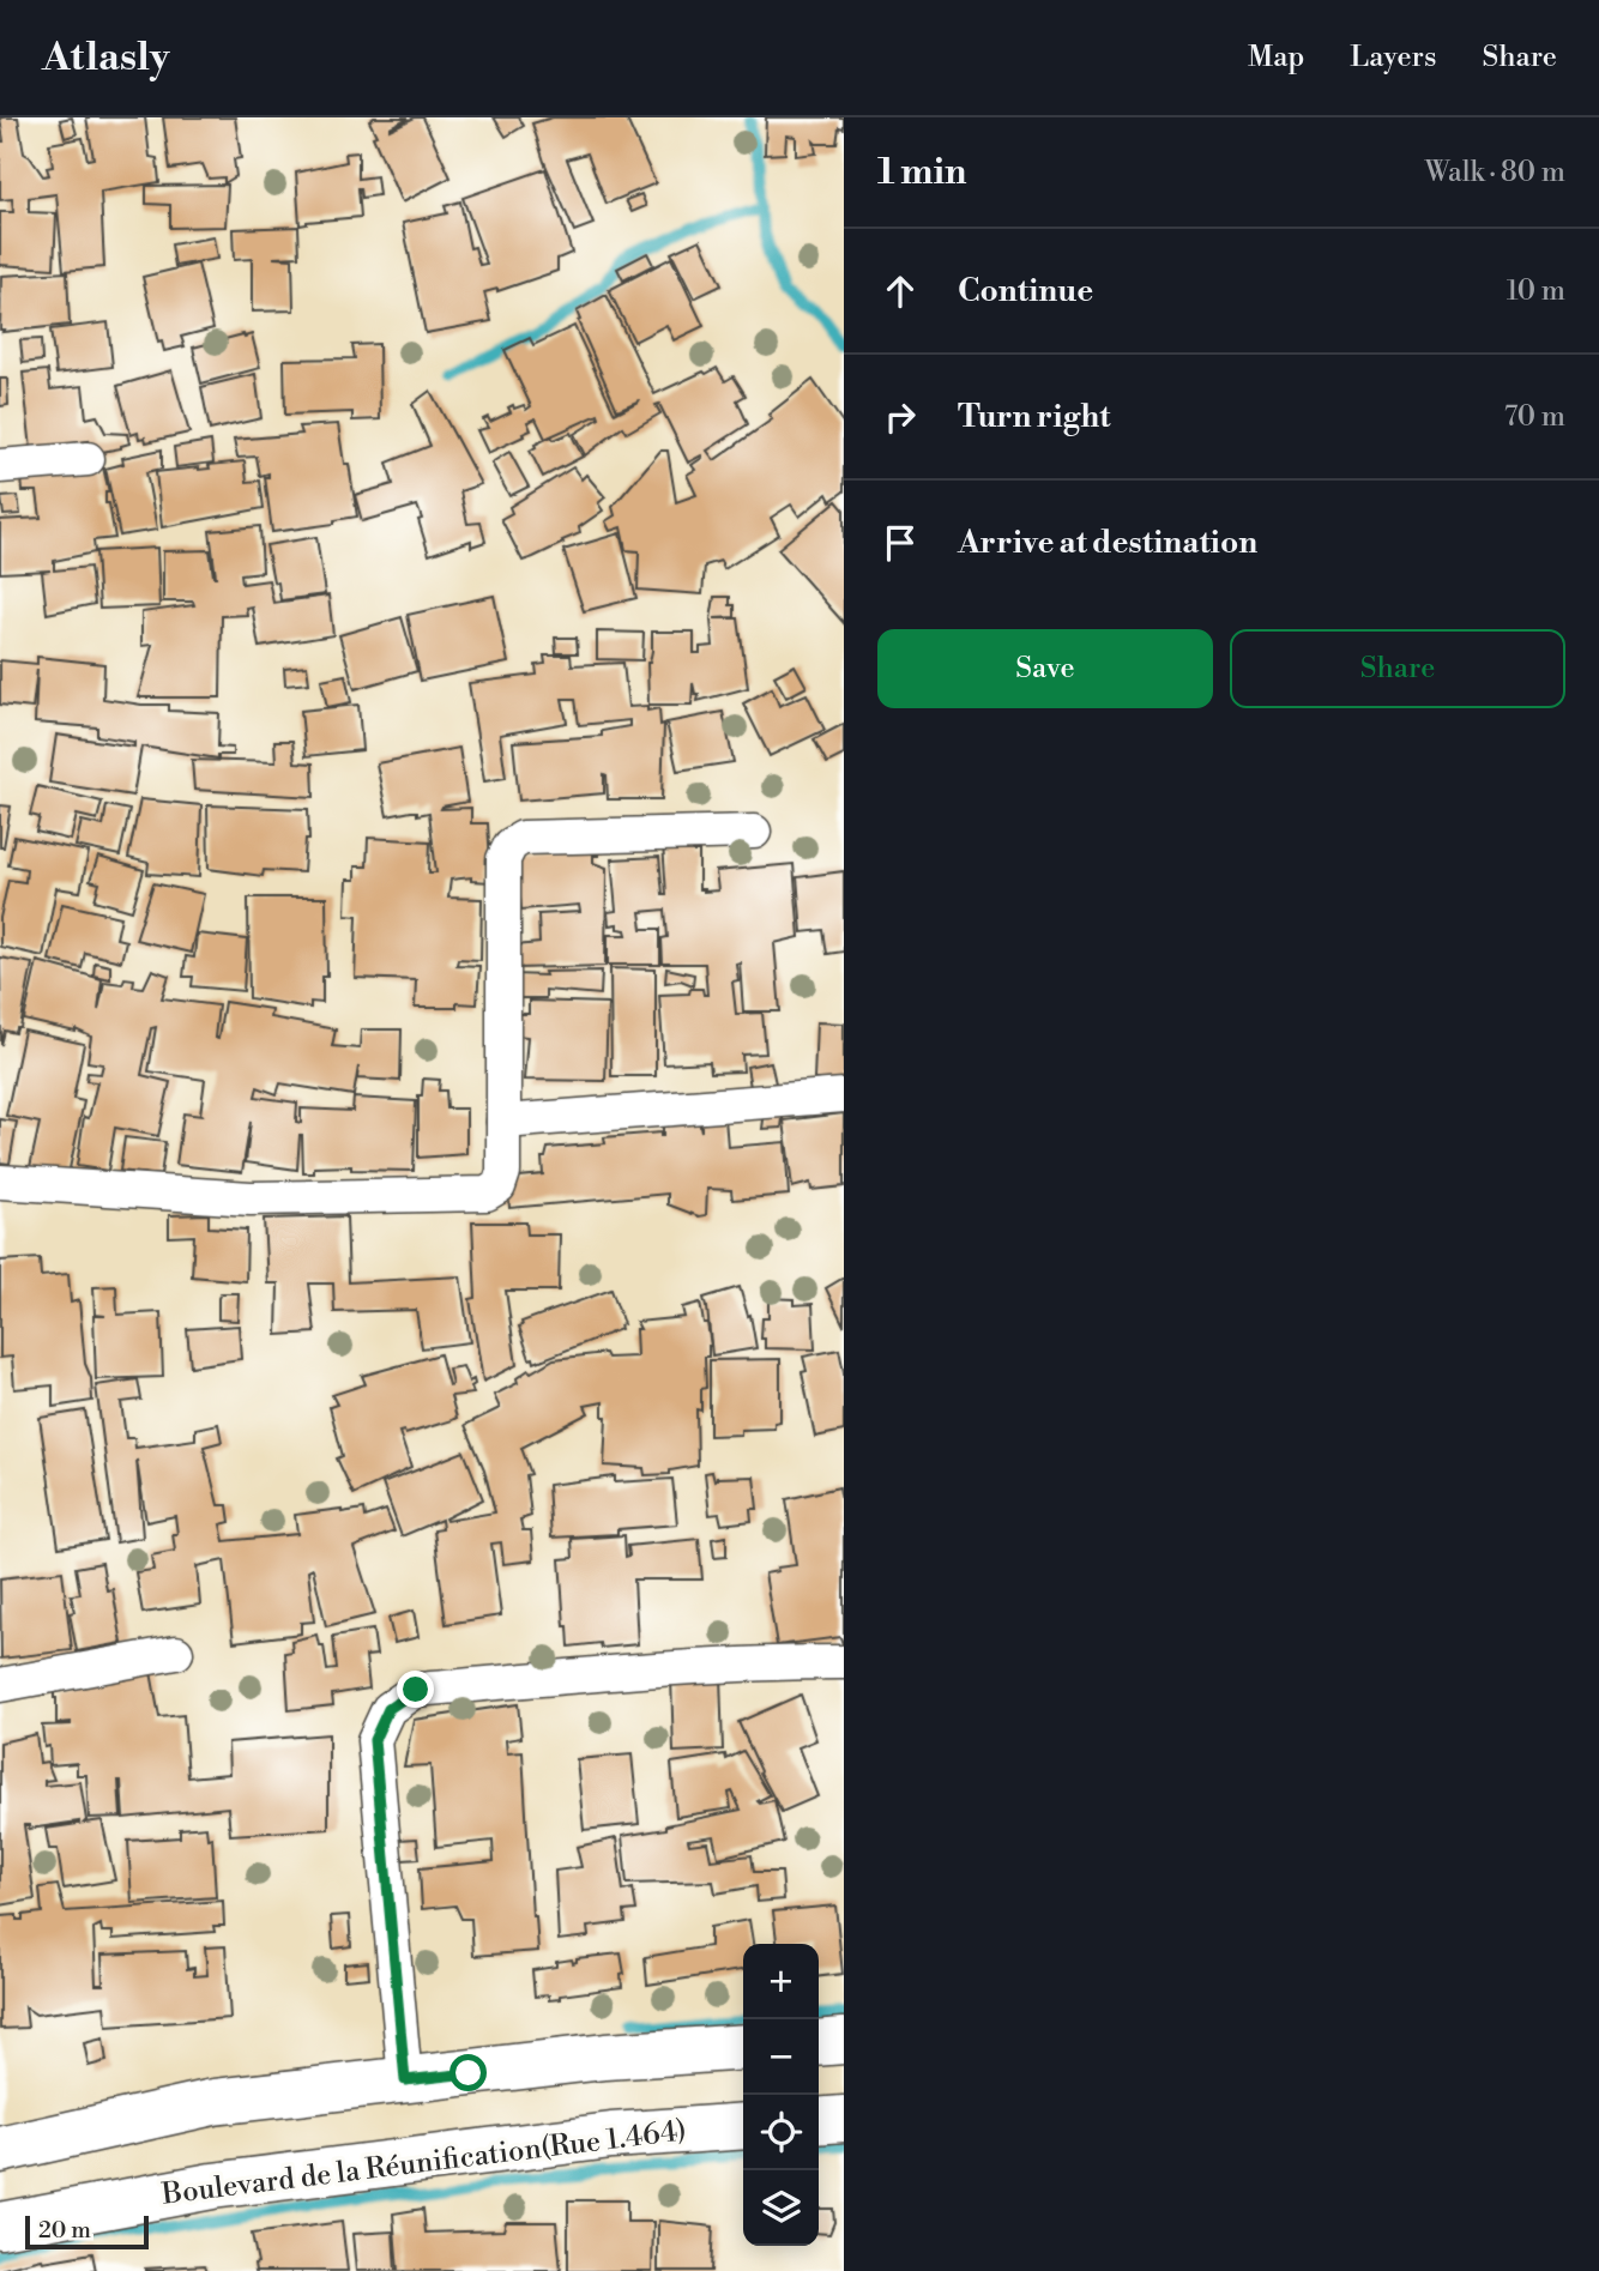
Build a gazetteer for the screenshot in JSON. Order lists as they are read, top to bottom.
{
  "streets": {
    "main road": ["Boulevard de la Réunification(Rue 1.464)"]
  },
  "scale_bar": "20 m",
  "page": {
    "header": "Atlasly",
    "nav": ["Map", "Layers", "Share"],
    "heading": ["1 min", "Walk · 80 m"],
    "list": [
      ["Continue", "10 m"],
      ["Turn right", "70 m"],
      "Arrive at destination"
    ],
    "buttons": ["Save", "Share"],
    "map_buttons": ["+", "−"],
    "scale": "20 m"
  }
}
